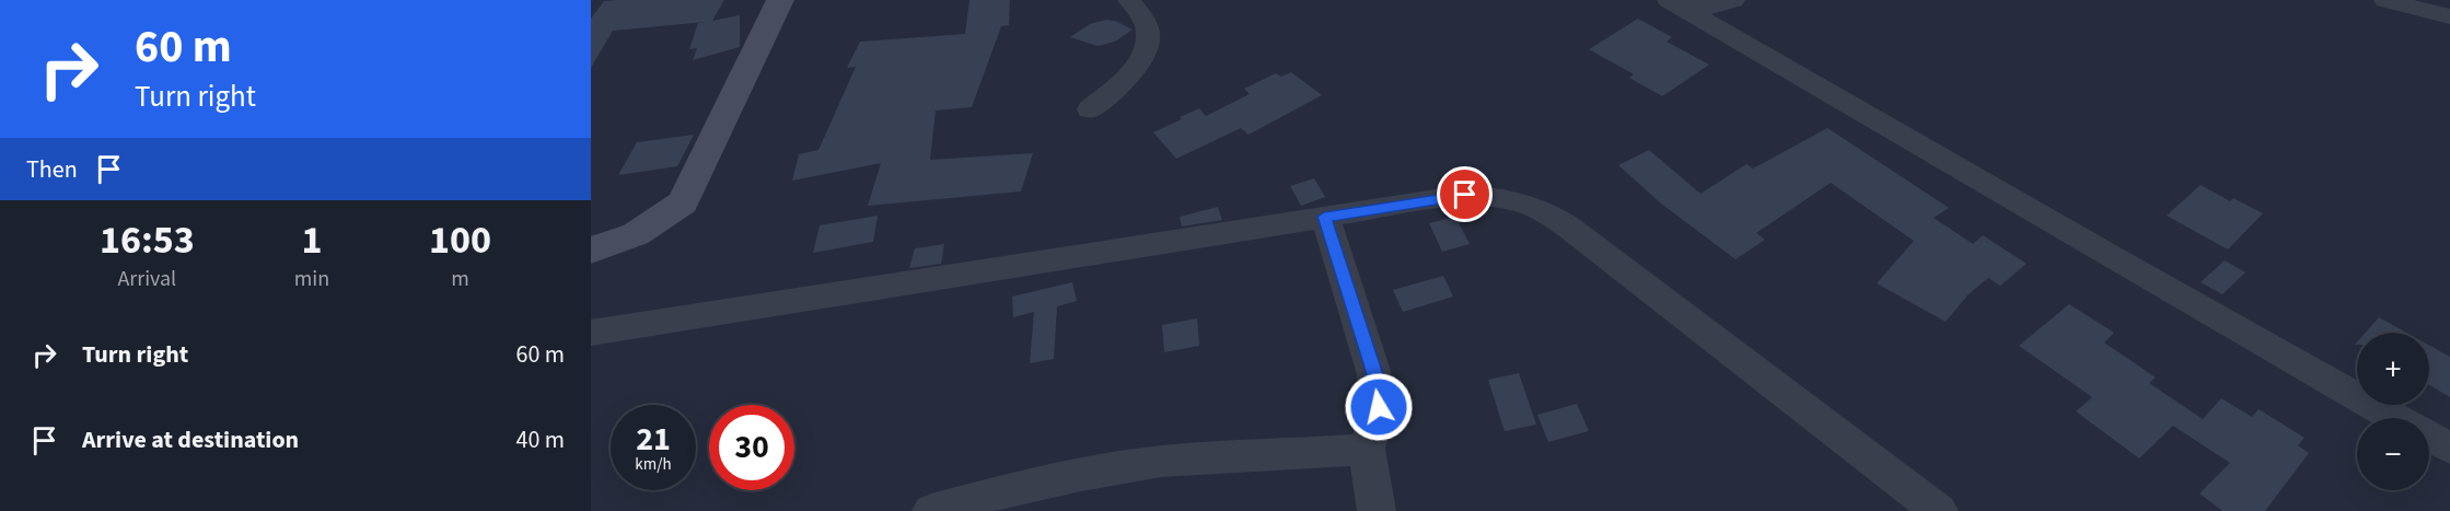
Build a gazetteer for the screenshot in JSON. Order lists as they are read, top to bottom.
{
  "page": {
    "turn": ["60 m", "Turn right"],
    "then": "Then",
    "eta": [
      "16:53",
      "Arrival",
      "1",
      "min",
      "100",
      "m"
    ],
    "list": [
      {
        "name": "Turn right",
        "value": "60 m"
      },
      {
        "name": "Arrive at destination",
        "value": "40 m"
      }
    ],
    "map_buttons": ["+", "−"],
    "speed": "21 km/h",
    "limit": "30"
  }
}
